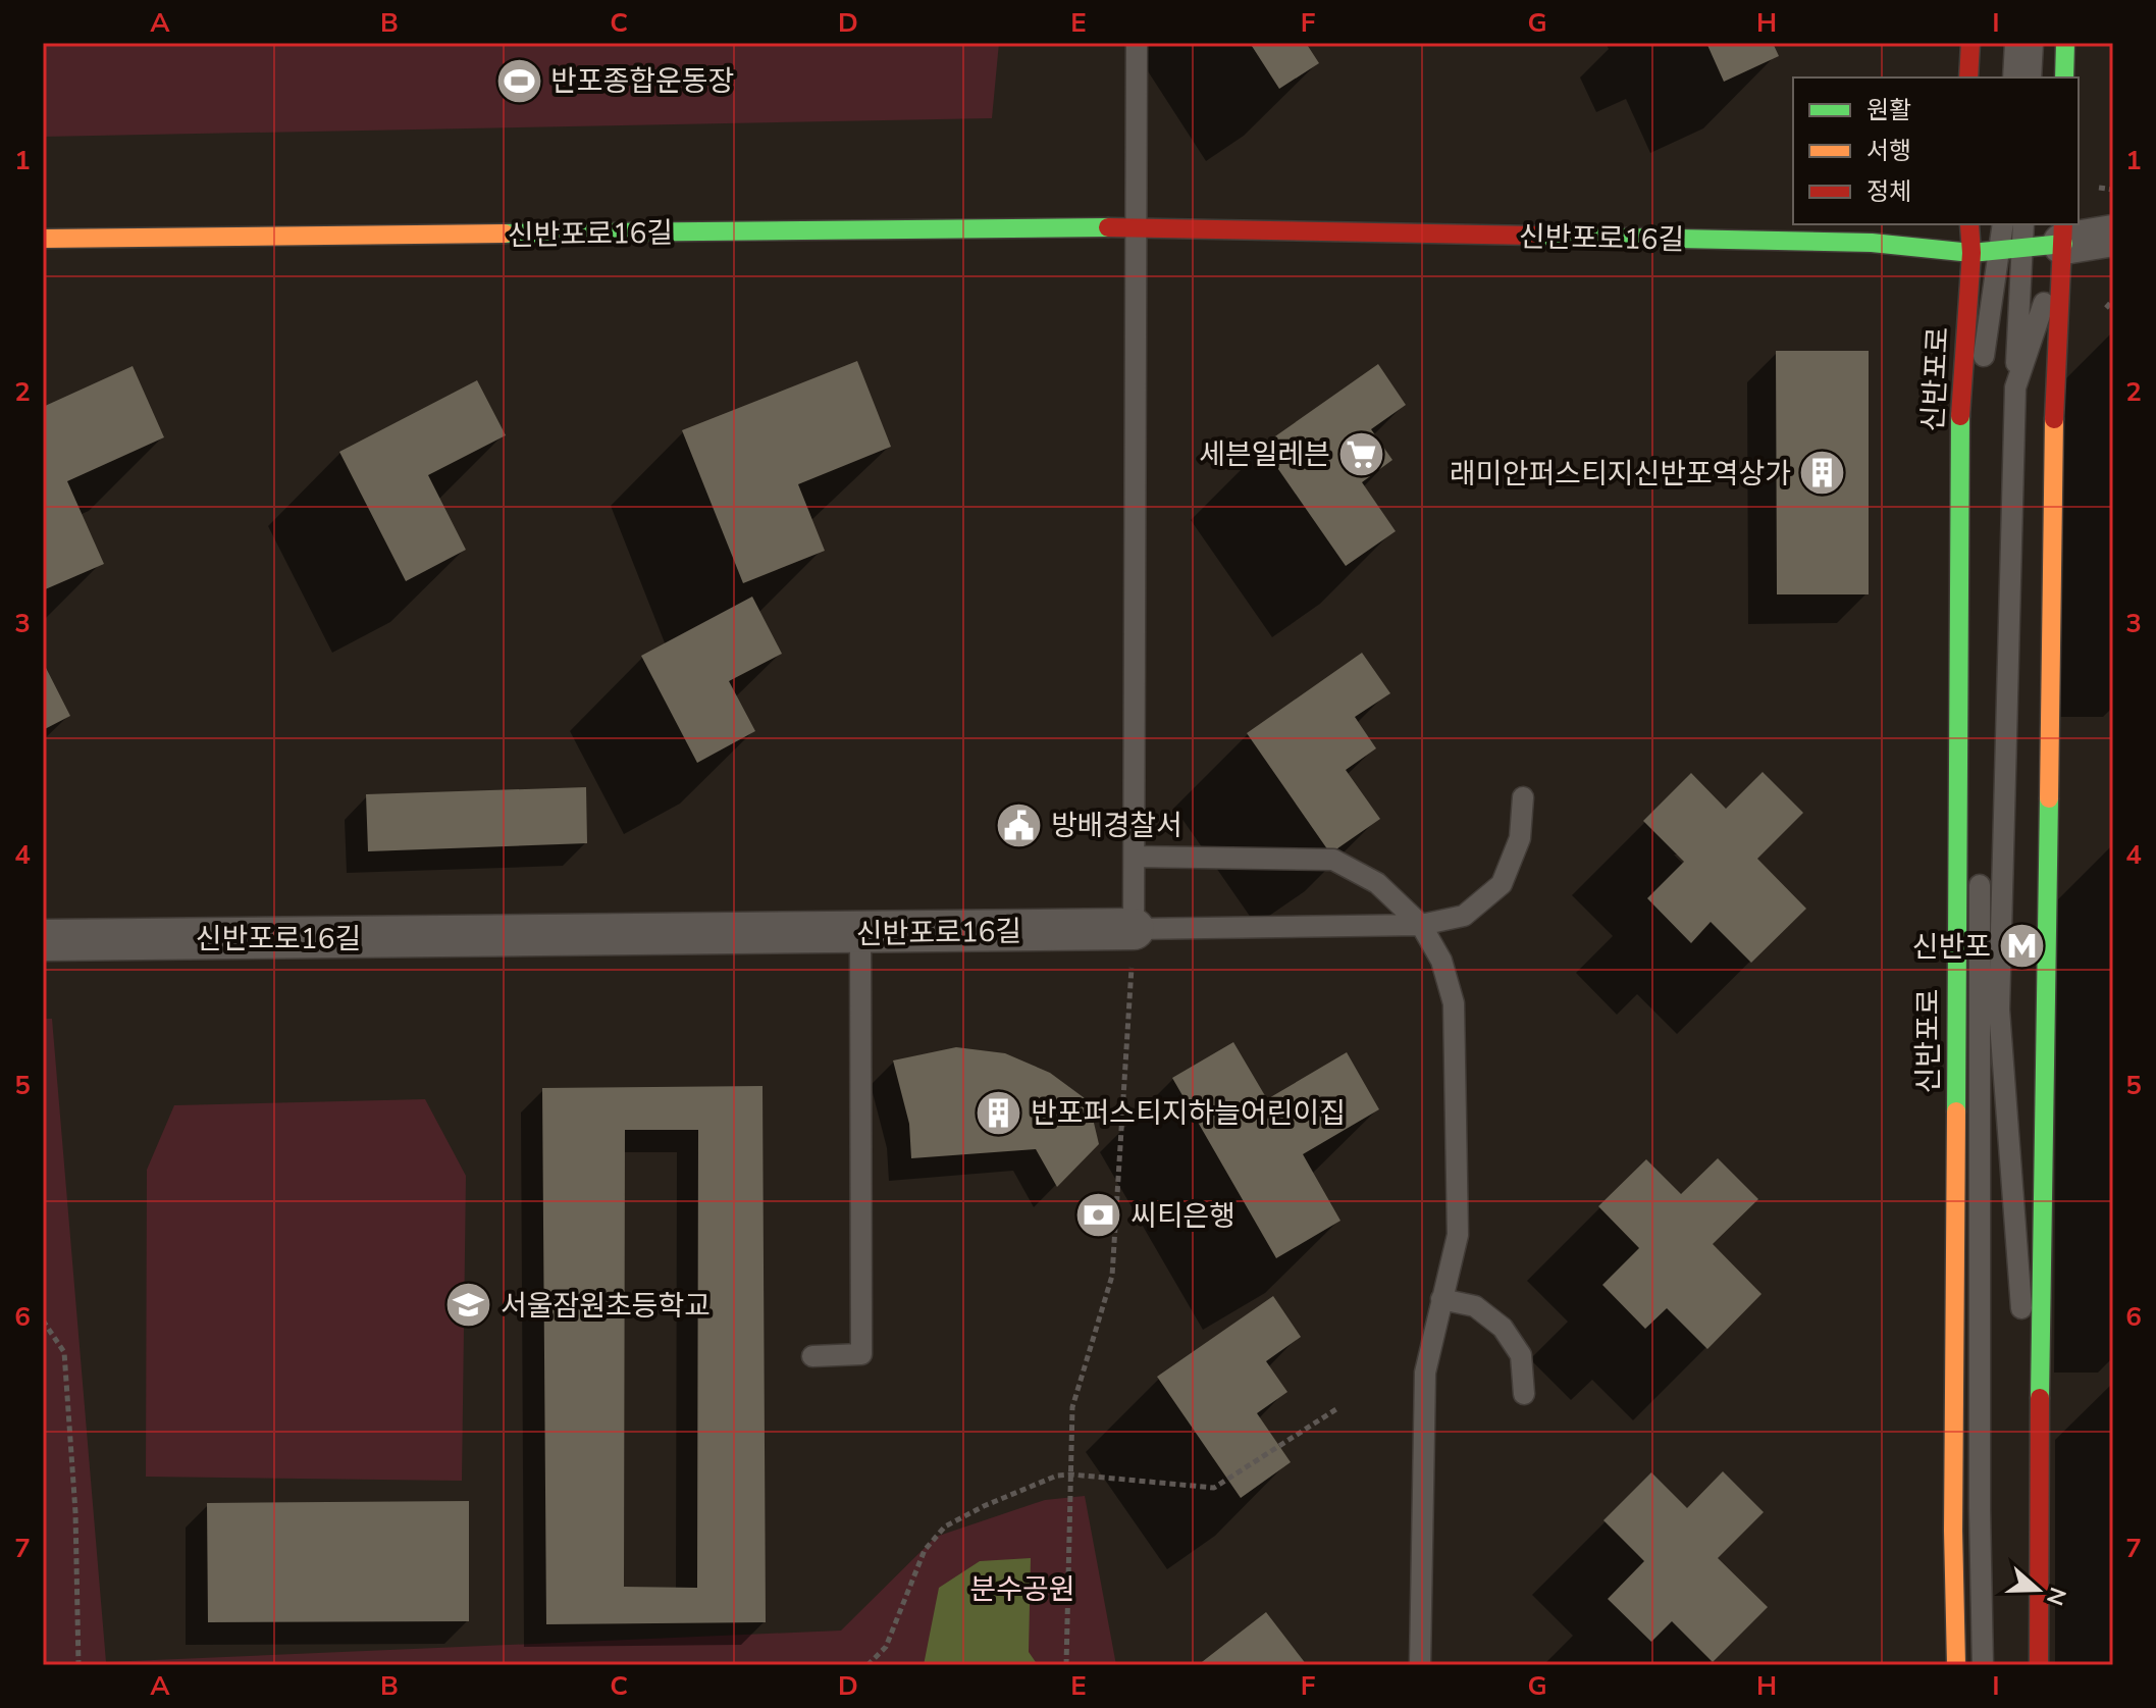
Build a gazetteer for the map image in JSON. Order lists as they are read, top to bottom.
{
  "streets": {
    "main road": ["신반포로16길", "신반포로"]
  },
  "crossings": [
    ["신반포로16길", "신반포로"]
  ],
  "parks": ["분수공원"],
  "places": {
    "sports": ["반포종합운동장"],
    "supermarket": ["세븐일레븐"],
    "building": ["래미안퍼스티지신반포역상가", "반포퍼스티지하늘어린이집"],
    "public building": ["방배경찰서"],
    "metro station": ["신반포"],
    "bank": ["씨티은행"],
    "school or university": ["서울잠원초등학교"]
  },
  "legend": ["원활", "서행", "정체"],
  "north": "right",
  "grid": {
    "columns": [
      "A",
      "B",
      "C",
      "D",
      "E",
      "F",
      "G",
      "H",
      "I"
    ],
    "rows": [
      "1",
      "2",
      "3",
      "4",
      "5",
      "6",
      "7"
    ]
  }
}
